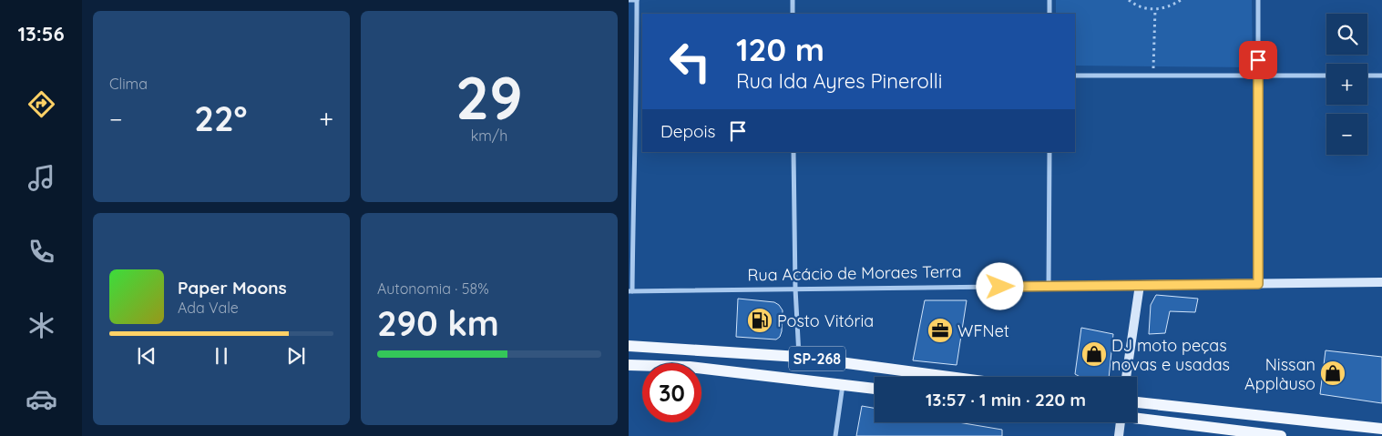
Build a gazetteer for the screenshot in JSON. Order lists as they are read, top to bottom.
{
  "streets": {
    "main road": ["SP-268"],
    "street": ["Rua Acácio de Moraes Terra"]
  },
  "places": {
    "fuel station": ["Posto Vitória"],
    "office": ["WFNet"],
    "shop": ["DJ moto peças novas e usadas", "Nissan Applàuso"]
  },
  "page": {
    "tabs": "13:56",
    "tile": [
      "Clima",
      ["29", "km/h"],
      ["Autonomia · 58%", "290 km"]
    ],
    "map_buttons": ["+", "−"],
    "turn": ["120 m", "Rua Ida Ayres Pinerolli"],
    "heat": ["−", "22°", "+"],
    "then": "Depois",
    "song": ["Paper Moons", "Ada Vale"],
    "limit": "30",
    "trip": "13:57 · 1 min · 220 m"
  }
}
